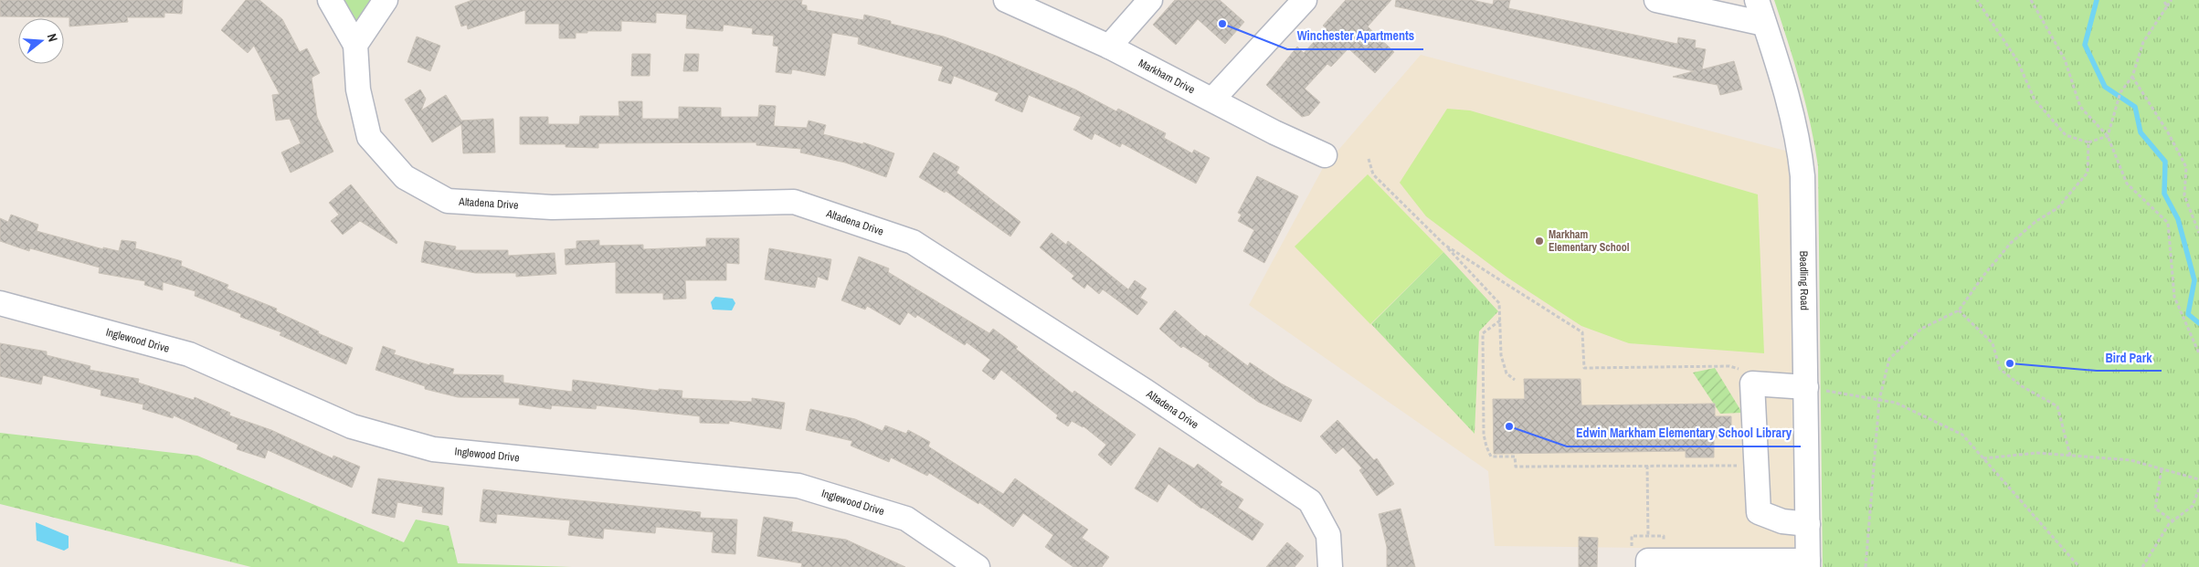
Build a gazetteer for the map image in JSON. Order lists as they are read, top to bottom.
{
  "streets": {
    "street": [
      "Markham Drive",
      "Altadena Drive",
      "Beadling Road",
      "Inglewood Drive"
    ]
  },
  "places": [
    "Winchester Apartments",
    "Markham Elementary School",
    "Bird Park",
    "Edwin Markham Elementary School Library"
  ],
  "north": "right"
}
